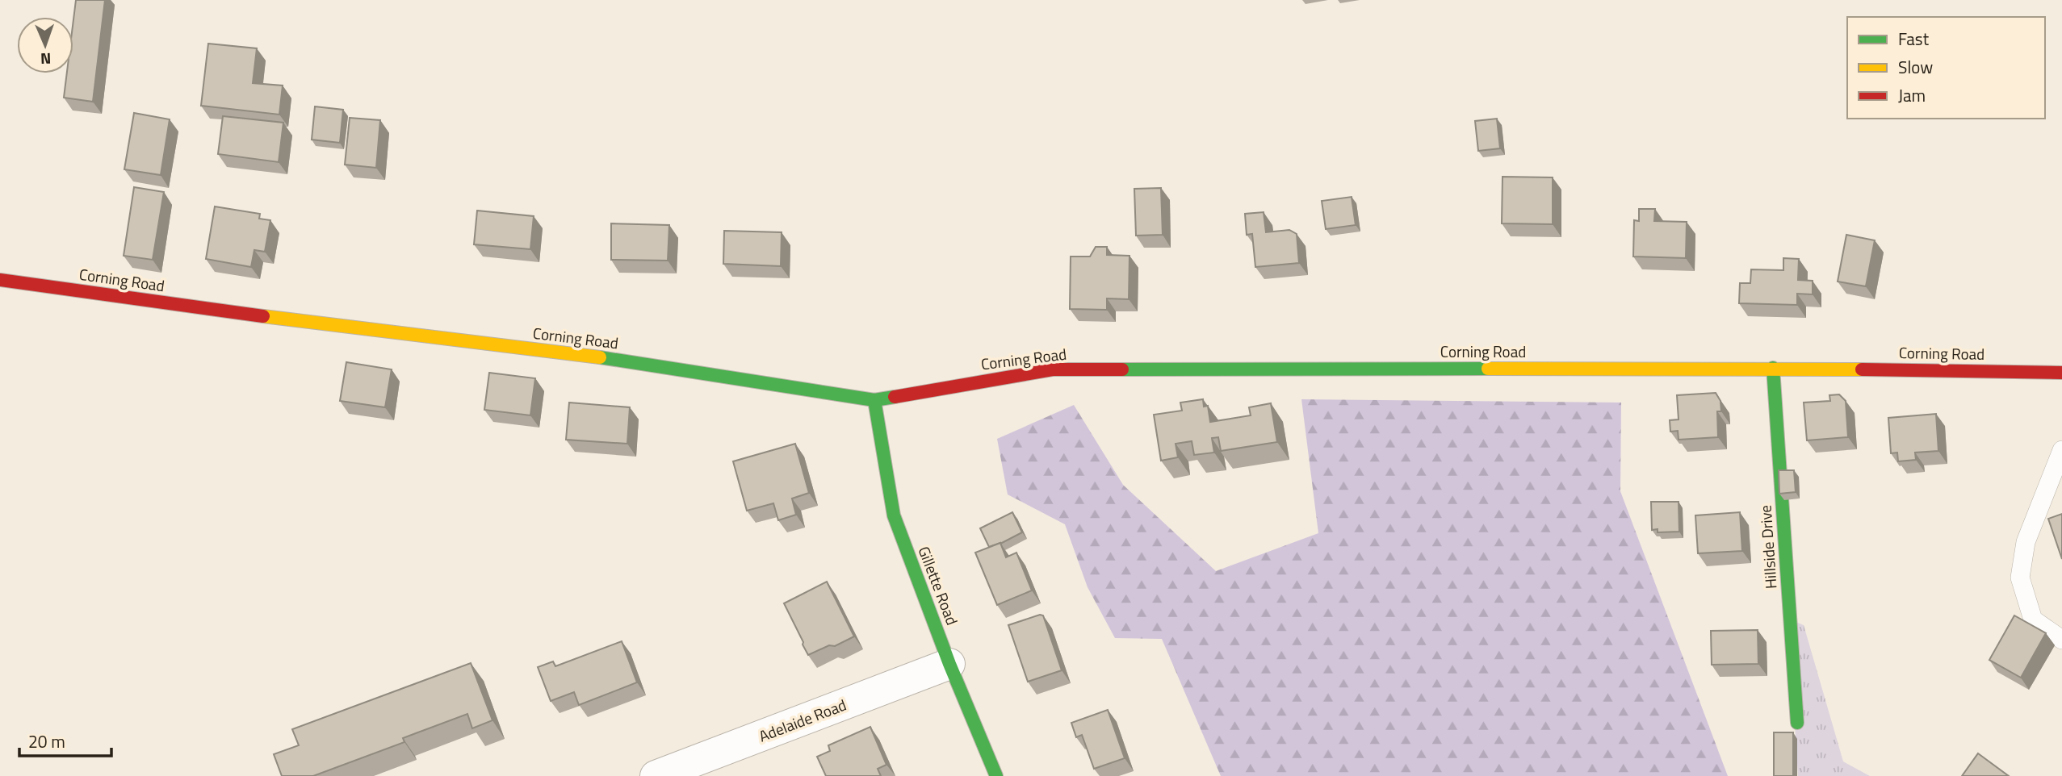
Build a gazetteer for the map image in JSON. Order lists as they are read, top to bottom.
{
  "streets": {
    "street": [
      "Corning Road",
      "Hillside Drive",
      "Gillette Road",
      "Adelaide Road"
    ]
  },
  "crossings": [
    ["Corning Road", "Hillside Drive"],
    ["Corning Road", "Gillette Road"],
    ["Gillette Road", "Adelaide Road"]
  ],
  "legend": ["Fast", "Slow", "Jam"],
  "scale_bar": "20 m",
  "north": "bottom"
}
